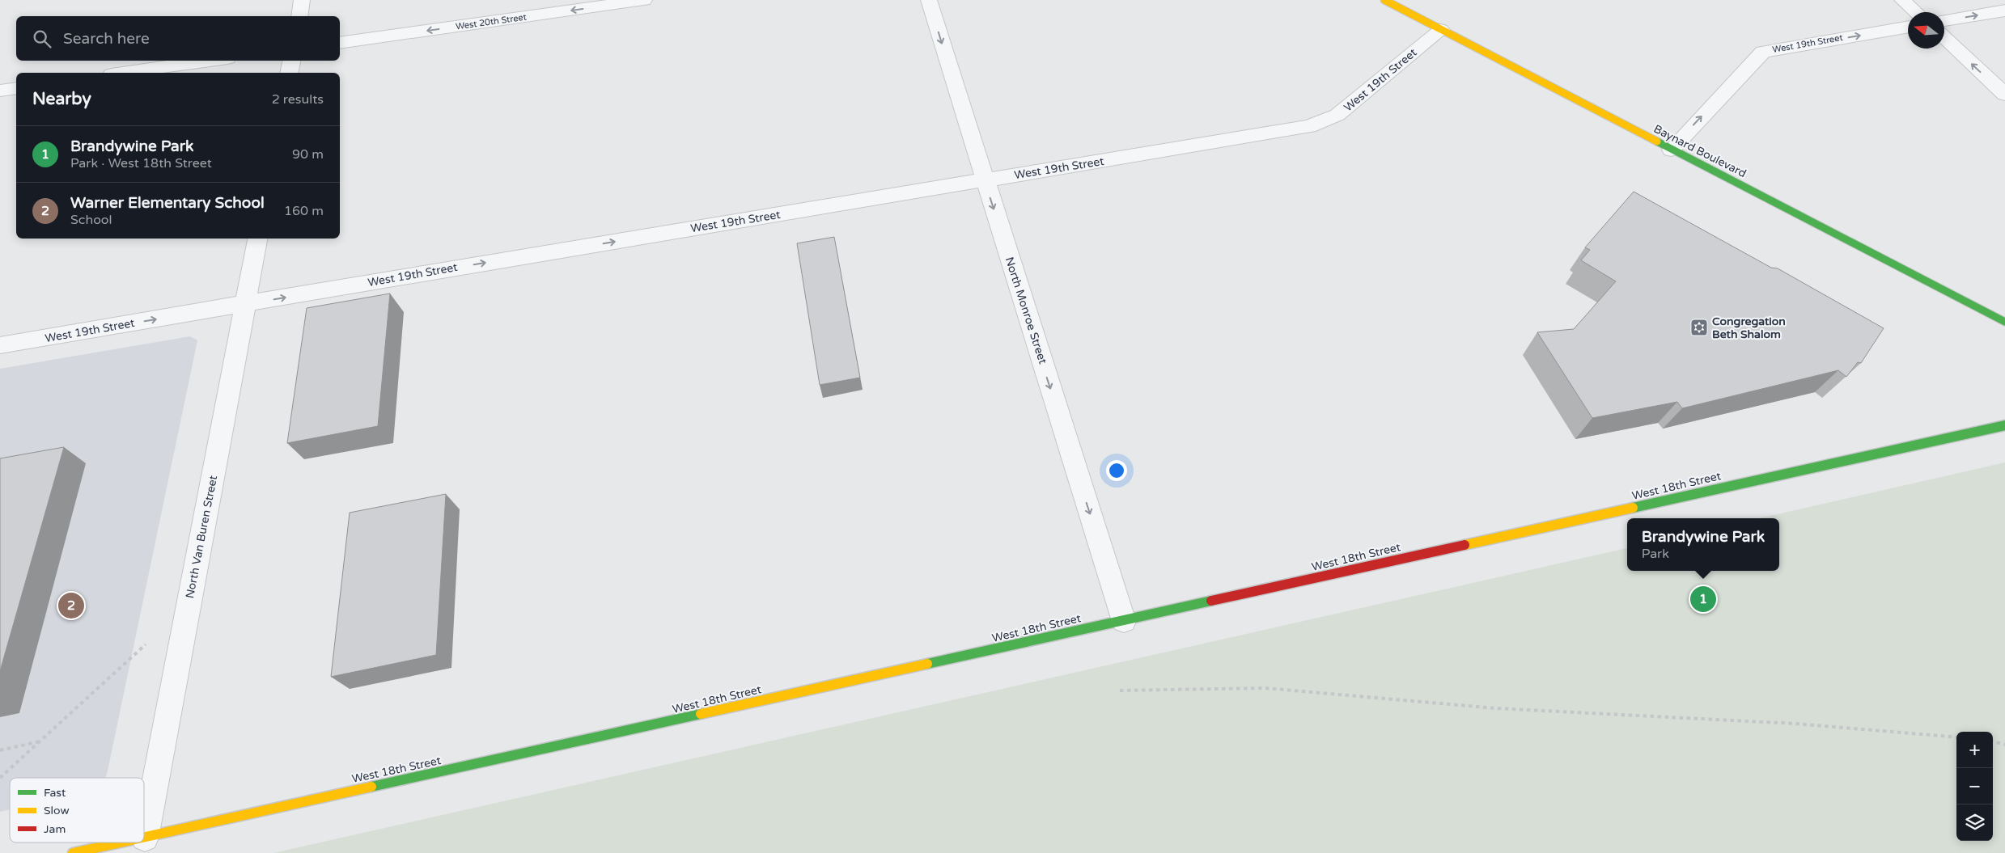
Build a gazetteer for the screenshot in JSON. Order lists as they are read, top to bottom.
{
  "streets": {
    "street": [
      "West 20th Street",
      "West 19th Street",
      "Baynard Boulevard",
      "North Monroe Street",
      "West 18th Street",
      "North Van Buren Street"
    ]
  },
  "crossings": [
    ["West 19th Street", "Baynard Boulevard"],
    ["West 19th Street", "North Monroe Street"],
    ["West 19th Street", "North Van Buren Street"],
    ["North Monroe Street", "West 18th Street"],
    ["West 18th Street", "North Van Buren Street"]
  ],
  "one_way": ["West 20th Street", "West 19th Street", "North Monroe Street"],
  "places": {
    "synagogue": ["Congregation Beth Shalom"]
  },
  "legend": ["Fast", "Slow", "Jam"],
  "north": "left",
  "page": {
    "search": "Search here",
    "heading": ["Nearby", "2 results"],
    "list": [
      {
        "mark": "1",
        "name": "Brandywine Park",
        "note": "Park · West 18th Street",
        "value": "90 m"
      },
      {
        "mark": "2",
        "name": "Warner Elementary School",
        "note": "School",
        "value": "160 m"
      }
    ],
    "popup": ["Brandywine Park", "Park"],
    "pins": ["1", "2"],
    "map_buttons": ["+", "−"]
  }
}
